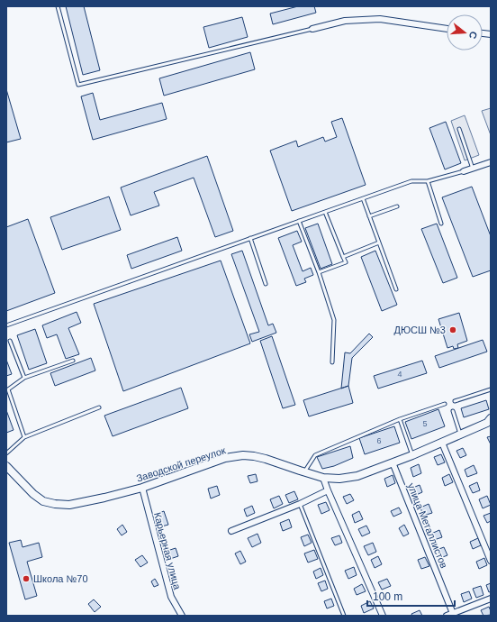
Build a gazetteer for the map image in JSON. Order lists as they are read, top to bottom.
{
  "streets": {
    "main road": ["Заводской переулок"],
    "street": ["улица Металлистов", "Карьерная улица"]
  },
  "crossings": [
    ["Заводской переулок", "улица Металлистов"],
    ["Заводской переулок", "Карьерная улица"]
  ],
  "places": ["ДЮСШ №3", "Школа №70"],
  "house_numbers": ["4", "5", "6"],
  "scale_bar": "100 m",
  "north": "right"
}
